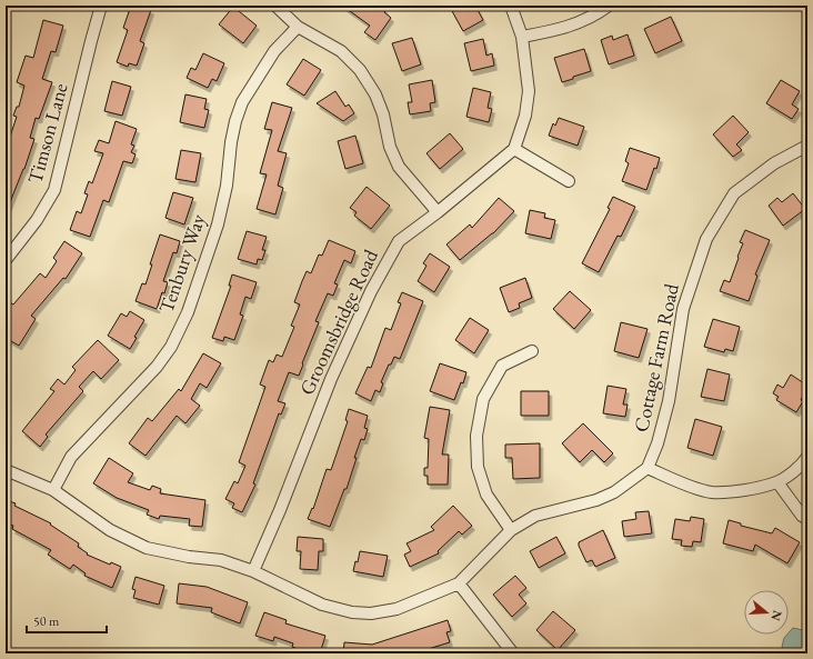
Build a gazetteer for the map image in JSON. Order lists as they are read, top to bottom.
{
  "streets": {
    "street": [
      "Timson Lane",
      "Tenbury Way",
      "Groomsbridge Road",
      "Cottage Farm Road"
    ]
  },
  "scale_bar": "50 m",
  "north": "right"
}
